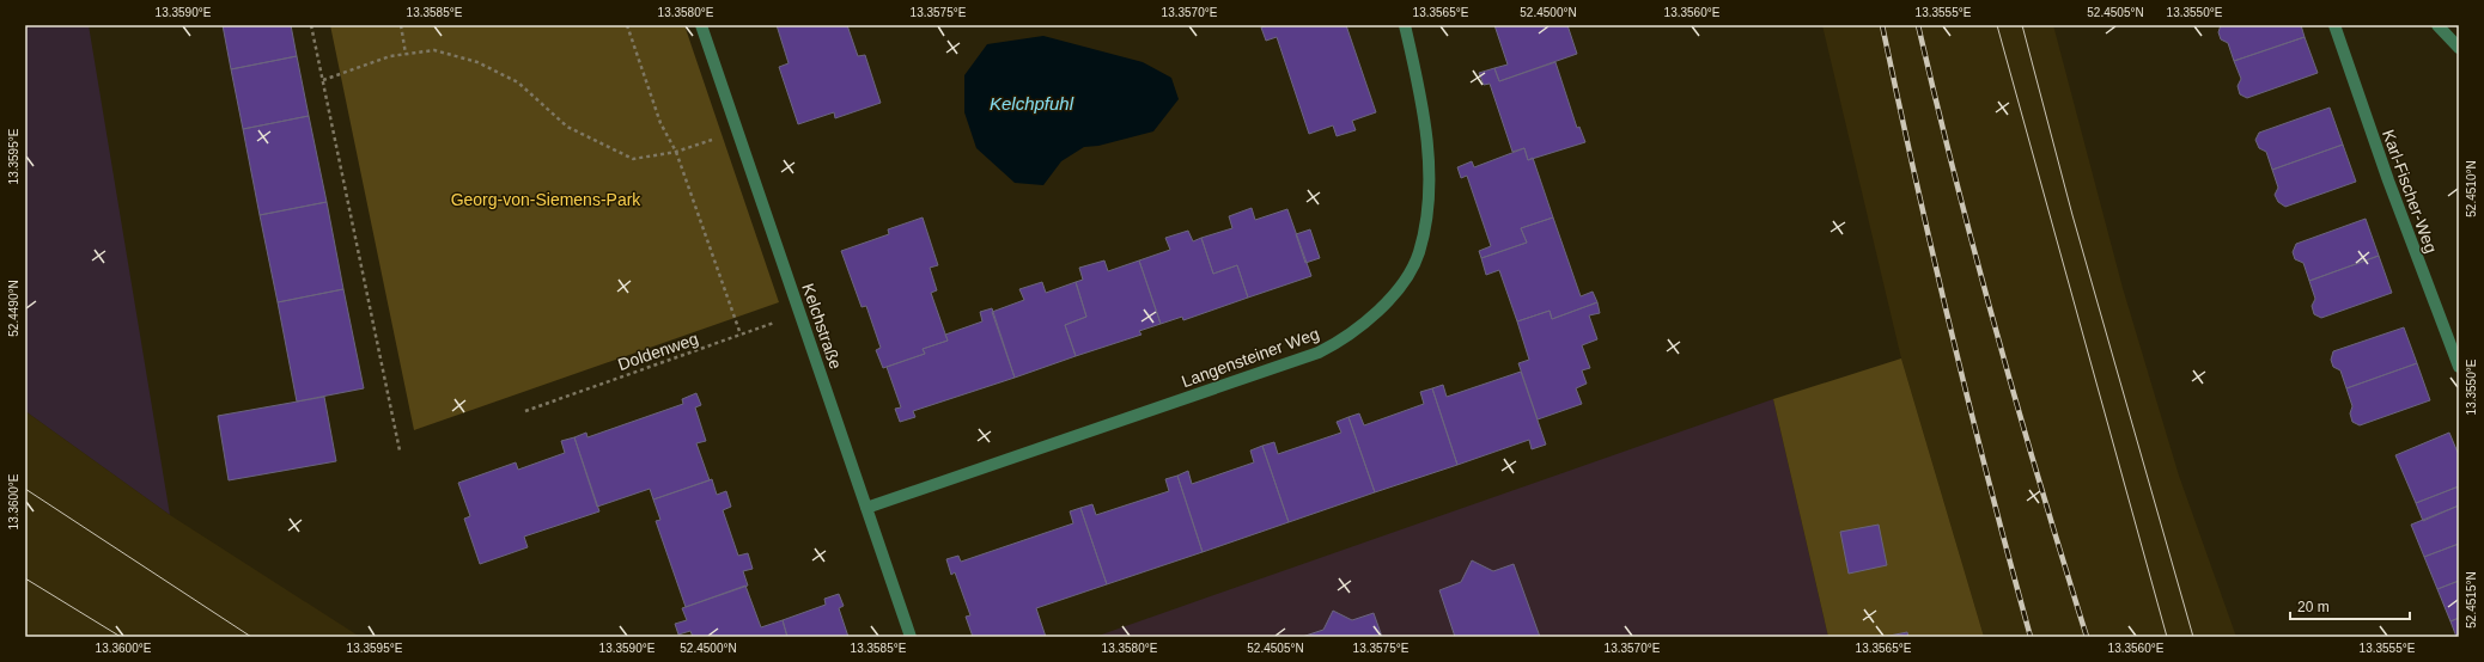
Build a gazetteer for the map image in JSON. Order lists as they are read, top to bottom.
{
  "streets": {
    "street": ["Karl-Fischer-Weg", "Kelchstraße", "Langensteiner Weg"],
    "path": ["Doldenweg"]
  },
  "crossings": [
    ["Kelchstraße", "Doldenweg"],
    ["Kelchstraße", "Langensteiner Weg"]
  ],
  "water": ["Kelchpfuhl"],
  "parks": ["Georg-von-Siemens-Park"],
  "scale_bar": "20 m",
  "coordinates": [
    "13.3590°E",
    "13.3585°E",
    "13.3580°E",
    "13.3575°E",
    "13.3570°E",
    "13.3565°E",
    "52.4500°N",
    "13.3560°E",
    "13.3555°E",
    "52.4505°N",
    "13.3550°E",
    "13.3595°E",
    "52.4510°N",
    "52.4490°N",
    "13.3600°E",
    "52.4515°N"
  ]
}
